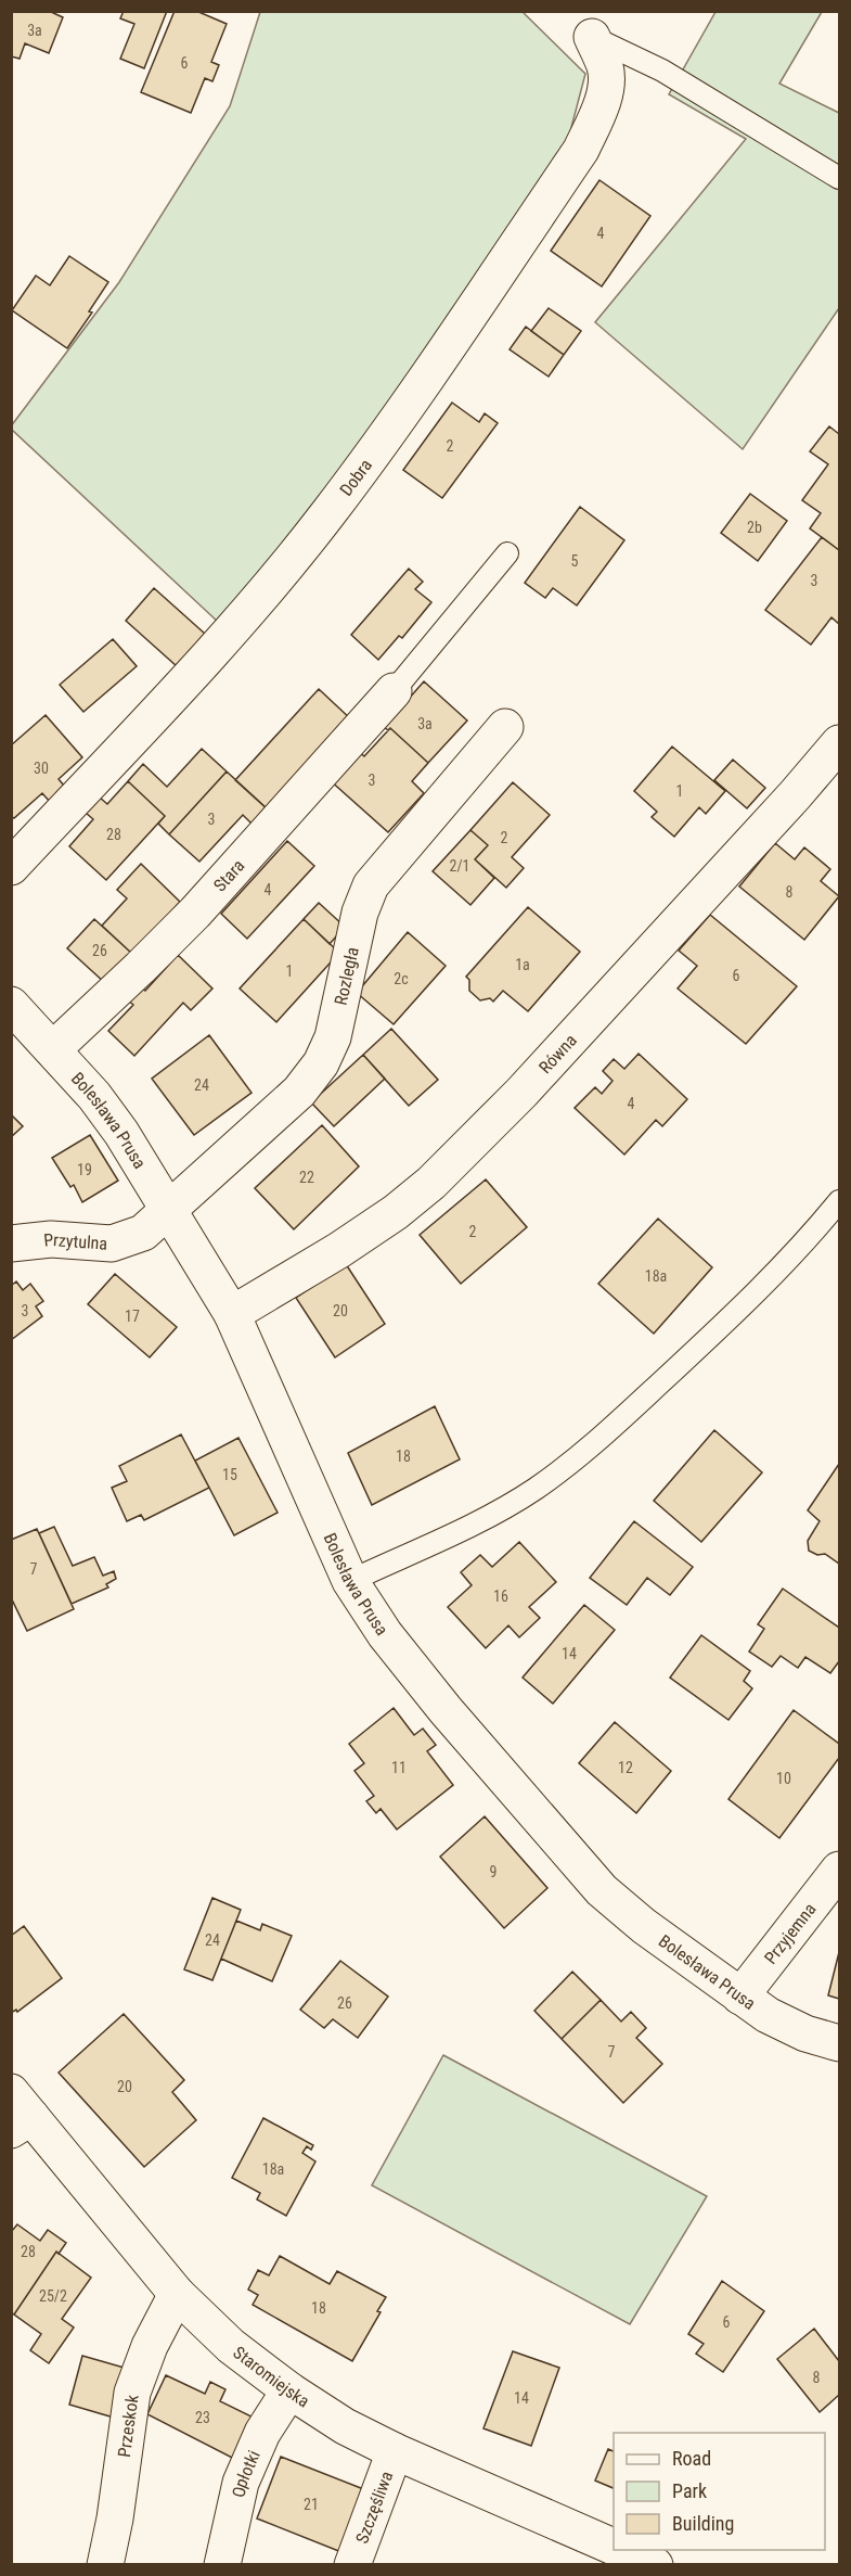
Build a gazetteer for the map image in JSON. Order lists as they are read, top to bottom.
{
  "streets": {
    "street": [
      "Dobra",
      "Stara",
      "Rozległa",
      "Równa",
      "Bolesława Prusa",
      "Przytulna",
      "Przyjemna",
      "Staromiejska",
      "Przeskok",
      "Opłotki",
      "Szczęśliwa"
    ]
  },
  "crossings": [
    ["Stara", "Bolesława Prusa"],
    ["Rozległa", "Bolesława Prusa"],
    ["Rozległa", "Przytulna"],
    ["Równa", "Bolesława Prusa"],
    ["Bolesława Prusa", "Przytulna"],
    ["Bolesława Prusa", "Przyjemna"],
    ["Staromiejska", "Przeskok"],
    ["Staromiejska", "Opłotki"],
    ["Staromiejska", "Szczęśliwa"]
  ],
  "house_numbers": [
    "3a",
    "6",
    "4",
    "2",
    "2b",
    "5",
    "3",
    "3a",
    "30",
    "3",
    "1",
    "3",
    "28",
    "2",
    "2/1",
    "4",
    "8",
    "26",
    "1a",
    "1",
    "6",
    "2c",
    "24",
    "4",
    "19",
    "22",
    "2",
    "18a",
    "3",
    "20",
    "17",
    "18",
    "15",
    "7",
    "16",
    "14",
    "11",
    "12",
    "10",
    "9",
    "24",
    "26",
    "7",
    "20",
    "18a",
    "28",
    "25/2",
    "18",
    "6",
    "8",
    "14",
    "23",
    "21"
  ],
  "legend": ["Road", "Park", "Building"]
}
